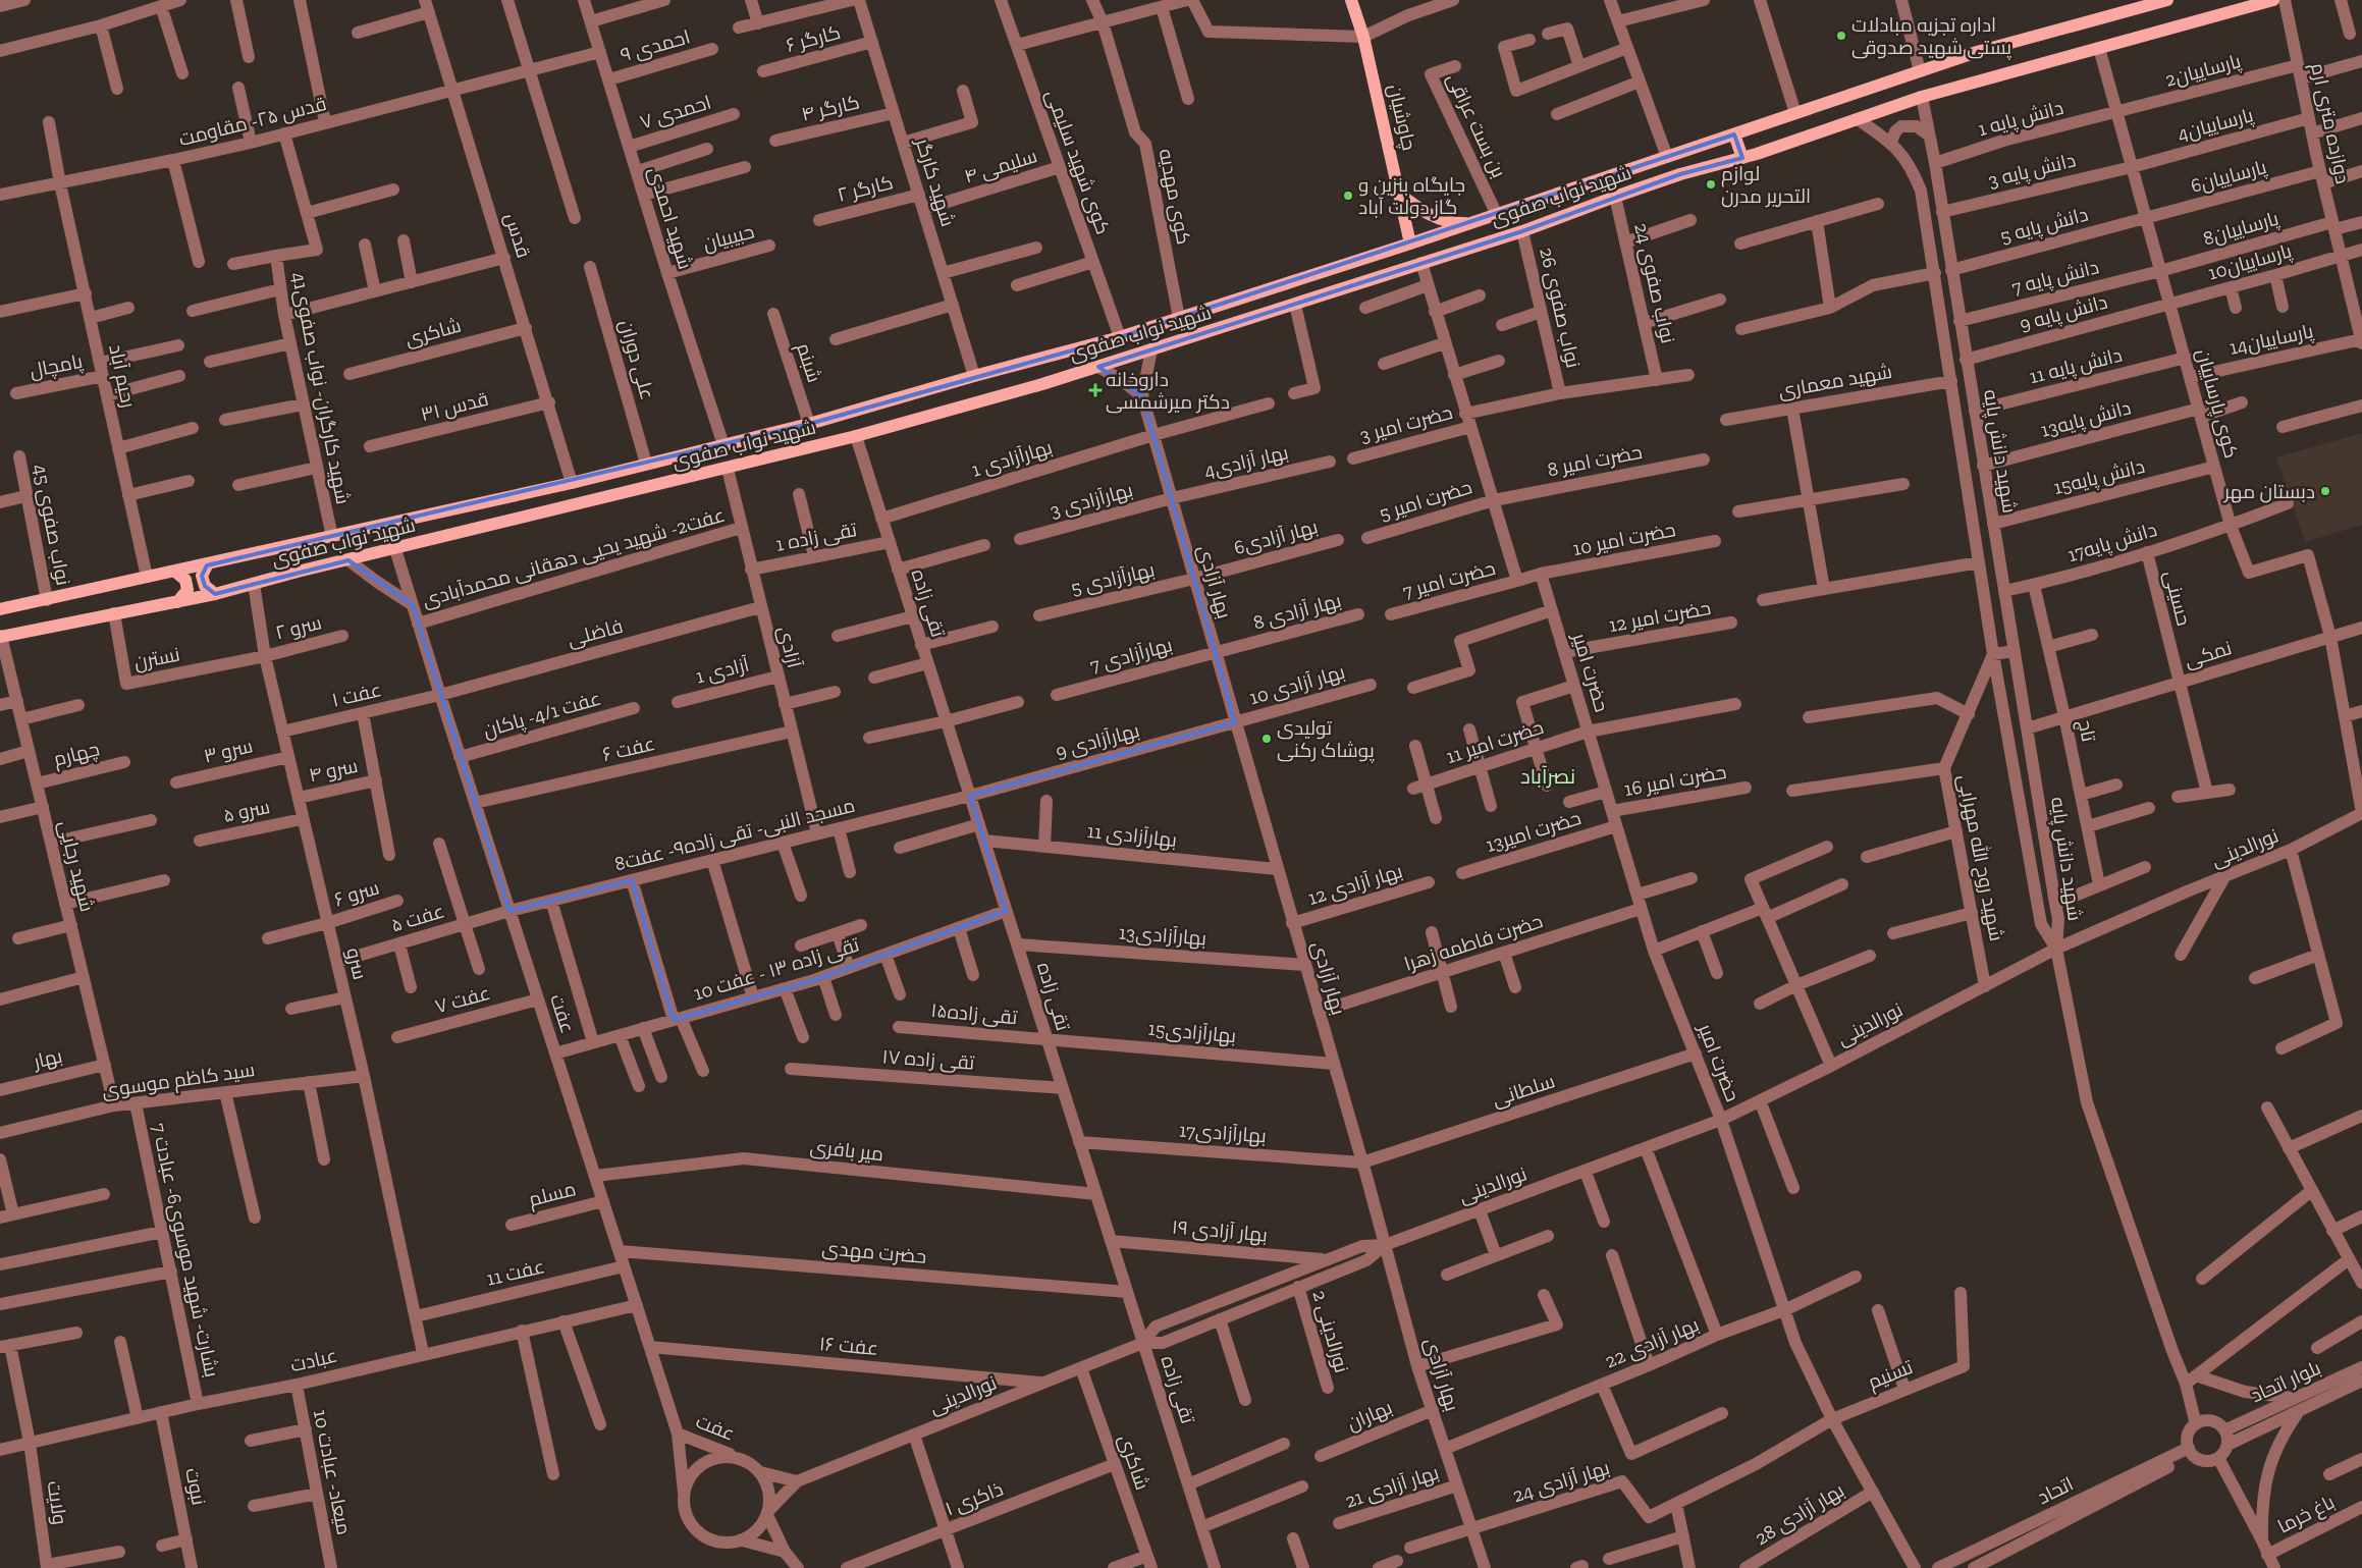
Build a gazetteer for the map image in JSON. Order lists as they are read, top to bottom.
{
  "streets": {
    "main road": ["چاوشیان", "شهید نواب صفوی"],
    "street": [
      "کارگر ۶",
      "احمدی ۹",
      "پارساییان2",
      "کارگر ۴",
      "احمدی ۷",
      "دانش پایه 1",
      "قدس ۲۵- مقاومت",
      "دوازده متری ارم",
      "پارساییان4",
      "بن بست عراقی",
      "کوی شهید سلیمی",
      "سلیمی ۴",
      "دانش پایه 3",
      "پارساییان6",
      "شهید کارگر",
      "کارگر ۲",
      "کوی مهدیه",
      "شهید احمدی",
      "دانش پایه 5",
      "پارساییان8",
      "قدس",
      "حبیبیان",
      "پارساییان10",
      "دانش پایه 7",
      "نواب صفوی 24",
      "نواب صفوی 26",
      "دانش پایه 9",
      "شاکری",
      "پارساییان14",
      "علی دوران",
      "شبنم",
      "پامچال",
      "دانش پایه 11",
      "رحیم آباد",
      "شهید معماری",
      "شهید کارگران- نواب صفوی41",
      "کوی پارساییان",
      "قدس ۳۱",
      "دانش پایه13",
      "حضرت امیر 3",
      "شهید دانش پایه",
      "بهارآزادی 1",
      "حضرت امیر 8",
      "بهار آزادی4",
      "دانش پایه15",
      "بهارآزادی 3",
      "حضرت امیر 5",
      "نواب صفوی 45",
      "تقی زاده 1",
      "بهار آزادی6",
      "حضرت امیر 10",
      "دانش پایه17",
      "عفت2- شهید یحیی دهقانی محمدآبادی",
      "بهارآزادی 5",
      "حضرت امیر 7",
      "بهار آزادی",
      "حسینی",
      "تقی زاده",
      "بهار آزادی 8",
      "حضرت امیر 12",
      "سرو ۲",
      "فاضلی",
      "آزادی",
      "نمکی",
      "بهارآزادی 7",
      "نسترن",
      "آزادی 1",
      "حضرت امیر",
      "بهار آزادی 10",
      "عفت ۱",
      "عفت 4/1- پاکان",
      "تاچ",
      "بهارآزادی 9",
      "حضرت امیر 11",
      "عفت ۶",
      "سرو ۳",
      "چهارم",
      "سرو ۴",
      "حضرت امیر 16",
      "سرو ۵",
      "حضرت امیر13",
      "مسجد النبی- تقی زاده۹- عفت8",
      "بهارآزادی 11",
      "نورالدینی",
      "شهید روح الله مهرابی",
      "شهید رجایی",
      "بهار آزادی 12",
      "سرو ۶",
      "عفت ۵",
      "بهارآزادی13",
      "حضرت فاطمه زهرا",
      "سرو",
      "تقی زاده ۱۳ - عفت 10",
      "عفت ۷",
      "عفت",
      "تقی زاده۱۵",
      "بهارآزادی15",
      "بهار",
      "تقی زاده ۱۷",
      "سید کاظم موسوی",
      "سلطانی",
      "بهارآزادی17",
      "میر بافری",
      "مسلم",
      "بهار آزادی ۱۹",
      "بشارت- شهید موسوی6- عبادت 7",
      "حضرت مهدی",
      "عفت 11",
      "نورالدینی 2",
      "بهار آزادی 22",
      "عفت ۱۶",
      "عبادت",
      "تسنیم",
      "بلوار اتحاد",
      "بهاران",
      "میعاد- عبادت 10",
      "بهار آزادی 24",
      "نبوت",
      "بهار آزادی 21",
      "اتحاد",
      "ذاکری ۱",
      "ولایت",
      "بهار آزادی 28",
      "باغ خرما"
    ]
  },
  "crossings": [
    ["کارگر ۶", "شهید کارگر"],
    ["احمدی ۹", "شهید احمدی"],
    ["پارساییان2", "دانش پایه 1"],
    ["پارساییان2", "دوازده متری ارم"],
    ["پارساییان2", "کوی پارساییان"],
    ["کارگر ۴", "شهید کارگر"],
    ["احمدی ۷", "شهید احمدی"],
    ["چاوشیان", "شهید نواب صفوی"],
    ["دانش پایه 1", "کوی پارساییان"],
    ["دانش پایه 1", "شهید دانش پایه"],
    ["قدس ۲۵- مقاومت", "شهید احمدی"],
    ["قدس ۲۵- مقاومت", "قدس"],
    ["قدس ۲۵- مقاومت", "رحیم آباد"],
    ["قدس ۲۵- مقاومت", "شهید کارگران- نواب صفوی41"],
    ["دوازده متری ارم", "پارساییان4"],
    ["دوازده متری ارم", "پارساییان6"],
    ["دوازده متری ارم", "پارساییان8"],
    ["دوازده متری ارم", "پارساییان10"],
    ["دوازده متری ارم", "پارساییان14"],
    ["پارساییان4", "دانش پایه 3"],
    ["پارساییان4", "کوی پارساییان"],
    ["بن بست عراقی", "شهید نواب صفوی"],
    ["کوی شهید سلیمی", "سلیمی ۴"],
    ["کوی شهید سلیمی", "شهید نواب صفوی"],
    ["سلیمی ۴", "شهید کارگر"],
    ["دانش پایه 3", "کوی پارساییان"],
    ["دانش پایه 3", "شهید دانش پایه"],
    ["پارساییان6", "دانش پایه 5"],
    ["پارساییان6", "کوی پارساییان"],
    ["شهید کارگر", "کارگر ۲"],
    ["شهید کارگر", "شهید نواب صفوی"],
    ["شهید نواب صفوی", "کوی مهدیه"],
    ["شهید نواب صفوی", "شهید احمدی"],
    ["شهید نواب صفوی", "قدس"],
    ["شهید نواب صفوی", "نواب صفوی 24"],
    ["شهید نواب صفوی", "نواب صفوی 26"],
    ["شهید نواب صفوی", "علی دوران"],
    ["شهید نواب صفوی", "شبنم"],
    ["شهید نواب صفوی", "رحیم آباد"],
    ["شهید نواب صفوی", "شهید کارگران- نواب صفوی41"],
    ["شهید نواب صفوی", "کوی پارساییان"],
    ["شهید نواب صفوی", "شهید دانش پایه"],
    ["شهید نواب صفوی", "نواب صفوی 45"],
    ["شهید نواب صفوی", "بهار آزادی"],
    ["شهید نواب صفوی", "تقی زاده"],
    ["شهید نواب صفوی", "آزادی"],
    ["شهید نواب صفوی", "نسترن"],
    ["شهید نواب صفوی", "شهید رجایی"],
    ["شهید نواب صفوی", "سرو"],
    ["شهید نواب صفوی", "عفت"],
    ["شهید احمدی", "حبیبیان"],
    ["دانش پایه 5", "کوی پارساییان"],
    ["دانش پایه 5", "شهید دانش پایه"],
    ["پارساییان8", "دانش پایه 7"],
    ["پارساییان8", "کوی پارساییان"],
    ["قدس", "شاکری"],
    ["قدس", "قدس ۳۱"],
    ["پارساییان10", "دانش پایه 9"],
    ["پارساییان10", "کوی پارساییان"],
    ["دانش پایه 7", "کوی پارساییان"],
    ["دانش پایه 7", "شهید دانش پایه"],
    ["دانش پایه 9", "کوی پارساییان"],
    ["دانش پایه 9", "شهید دانش پایه"],
    ["شاکری", "نورالدینی"],
    ["شاکری", "ذاکری ۱"],
    ["پارساییان14", "کوی پارساییان"],
    ["پامچال", "رحیم آباد"],
    ["دانش پایه 11", "کوی پارساییان"],
    ["دانش پایه 11", "شهید دانش پایه"],
    ["شهید معماری", "شهید دانش پایه"],
    ["کوی پارساییان", "دانش پایه13"],
    ["کوی پارساییان", "دانش پایه15"],
    ["کوی پارساییان", "دانش پایه17"],
    ["کوی پارساییان", "نمکی"],
    ["کوی پارساییان", "نورالدینی"],
    ["دانش پایه13", "شهید دانش پایه"],
    ["شهید دانش پایه", "دانش پایه15"],
    ["شهید دانش پایه", "دانش پایه17"],
    ["شهید دانش پایه", "نمکی"],
    ["شهید دانش پایه", "نورالدینی"],
    ["شهید دانش پایه", "شهید روح الله مهرابی"],
    ["بهارآزادی 1", "بهار آزادی"],
    ["بهارآزادی 1", "تقی زاده"],
    ["حضرت امیر 8", "حضرت امیر 5"],
    ["بهار آزادی4", "بهارآزادی 3"],
    ["بهار آزادی4", "بهار آزادی"],
    ["بهارآزادی 3", "بهار آزادی"],
    ["تقی زاده 1", "تقی زاده"],
    ["تقی زاده 1", "آزادی"],
    ["بهار آزادی6", "بهارآزادی 5"],
    ["بهار آزادی6", "بهار آزادی"],
    ["حضرت امیر 10", "حضرت امیر"],
    ["دانش پایه17", "حسینی"],
    ["دانش پایه17", "تاچ"],
    ["عفت2- شهید یحیی دهقانی محمدآبادی", "آزادی"],
    ["عفت2- شهید یحیی دهقانی محمدآبادی", "عفت"],
    ["بهارآزادی 5", "بهار آزادی"],
    ["بهار آزادی", "بهار آزادی 8"],
    ["بهار آزادی", "بهارآزادی 7"],
    ["بهار آزادی", "بهار آزادی 10"],
    ["بهار آزادی", "بهارآزادی 9"],
    ["بهار آزادی", "بهارآزادی 11"],
    ["بهار آزادی", "نورالدینی"],
    ["بهار آزادی", "بهار آزادی 12"],
    ["بهار آزادی", "بهارآزادی13"],
    ["بهار آزادی", "حضرت فاطمه زهرا"],
    ["بهار آزادی", "بهارآزادی15"],
    ["بهار آزادی", "سلطانی"],
    ["بهار آزادی", "بهارآزادی17"],
    ["بهار آزادی", "بهار آزادی 22"],
    ["بهار آزادی", "بهاران"],
    ["بهار آزادی", "بهار آزادی 24"],
    ["بهار آزادی", "بهار آزادی 21"],
    ["حسینی", "نمکی"],
    ["تقی زاده", "بهارآزادی 9"],
    ["تقی زاده", "مسجد النبی- تقی زاده۹- عفت8"],
    ["تقی زاده", "بهارآزادی 11"],
    ["تقی زاده", "نورالدینی"],
    ["تقی زاده", "بهارآزادی13"],
    ["تقی زاده", "تقی زاده ۱۳ - عفت 10"],
    ["تقی زاده", "تقی زاده۱۵"],
    ["تقی زاده", "بهارآزادی15"],
    ["تقی زاده", "تقی زاده ۱۷"],
    ["تقی زاده", "بهارآزادی17"],
    ["تقی زاده", "میر بافری"],
    ["تقی زاده", "بهار آزادی ۱۹"],
    ["تقی زاده", "حضرت مهدی"],
    ["بهار آزادی 8", "بهارآزادی 7"],
    ["حضرت امیر 12", "حضرت امیر"],
    ["سرو ۲", "نسترن"],
    ["سرو ۲", "سرو"],
    ["فاضلی", "آزادی"],
    ["فاضلی", "عفت ۱"],
    ["فاضلی", "عفت"],
    ["آزادی", "آزادی 1"],
    ["آزادی", "عفت ۶"],
    ["آزادی", "مسجد النبی- تقی زاده۹- عفت8"],
    ["نمکی", "تاچ"],
    ["نسترن", "سرو"],
    ["حضرت امیر", "حضرت امیر 11"],
    ["حضرت امیر", "حضرت امیر 16"],
    ["حضرت امیر", "حضرت امیر13"],
    ["حضرت امیر", "نورالدینی"],
    ["حضرت امیر", "حضرت فاطمه زهرا"],
    ["حضرت امیر", "سلطانی"],
    ["حضرت امیر", "تسنیم"],
    ["حضرت امیر", "بهار آزادی 28"],
    ["بهار آزادی 10", "بهارآزادی 9"],
    ["عفت ۱", "سرو ۴"],
    ["عفت ۱", "سرو"],
    ["عفت ۱", "عفت"],
    ["عفت 4/1- پاکان", "عفت"],
    ["بهارآزادی 9", "مسجد النبی- تقی زاده۹- عفت8"],
    ["عفت ۶", "عفت"],
    ["سرو ۳", "سرو"],
    ["چهارم", "شهید رجایی"],
    ["سرو ۴", "سرو"],
    ["سرو ۵", "سرو"],
    ["مسجد النبی- تقی زاده۹- عفت8", "عفت ۵"],
    ["مسجد النبی- تقی زاده۹- عفت8", "عفت"],
    ["نورالدینی", "شهید روح الله مهرابی"],
    ["نورالدینی", "عفت"],
    ["نورالدینی", "بهار آزادی ۱۹"],
    ["نورالدینی", "نورالدینی 2"],
    ["نورالدینی", "بهار آزادی 22"],
    ["نورالدینی", "عفت ۱۶"],
    ["شهید رجایی", "بهار"],
    ["شهید رجایی", "سید کاظم موسوی"],
    ["سرو ۶", "سرو"],
    ["عفت ۵", "سرو"],
    ["عفت ۵", "عفت"],
    ["سرو", "سید کاظم موسوی"],
    ["سرو", "عفت 11"],
    ["سرو", "عبادت"],
    ["تقی زاده ۱۳ - عفت 10", "عفت"],
    ["عفت ۷", "عفت"],
    ["عفت", "میر بافری"],
    ["عفت", "مسلم"],
    ["عفت", "حضرت مهدی"],
    ["عفت", "عفت 11"],
    ["عفت", "عفت ۱۶"],
    ["عفت", "عبادت"],
    ["تقی زاده۱۵", "بهارآزادی15"],
    ["سید کاظم موسوی", "بشارت- شهید موسوی6- عبادت 7"],
    ["سلطانی", "بهارآزادی17"],
    ["بشارت- شهید موسوی6- عبادت 7", "عبادت"],
    ["عبادت", "میعاد- عبادت 10"],
    ["عبادت", "نبوت"],
    ["عبادت", "ولایت"],
    ["تسنیم", "بهار آزادی 24"],
    ["بلوار اتحاد", "اتحاد"]
  ],
  "districts": ["نصرآباد"],
  "places": {
    "other": [
      "اداره تجزیه مبادلات پستی شهید صدوقی",
      "لوازم التحریر مدرن",
      "جایگاه بنزین و گاز دولت آباد",
      "دبستان مهر",
      "تولیدی پوشاک رکنی"
    ],
    "health": ["داروخانه دکتر میرشمسی"]
  }
}
